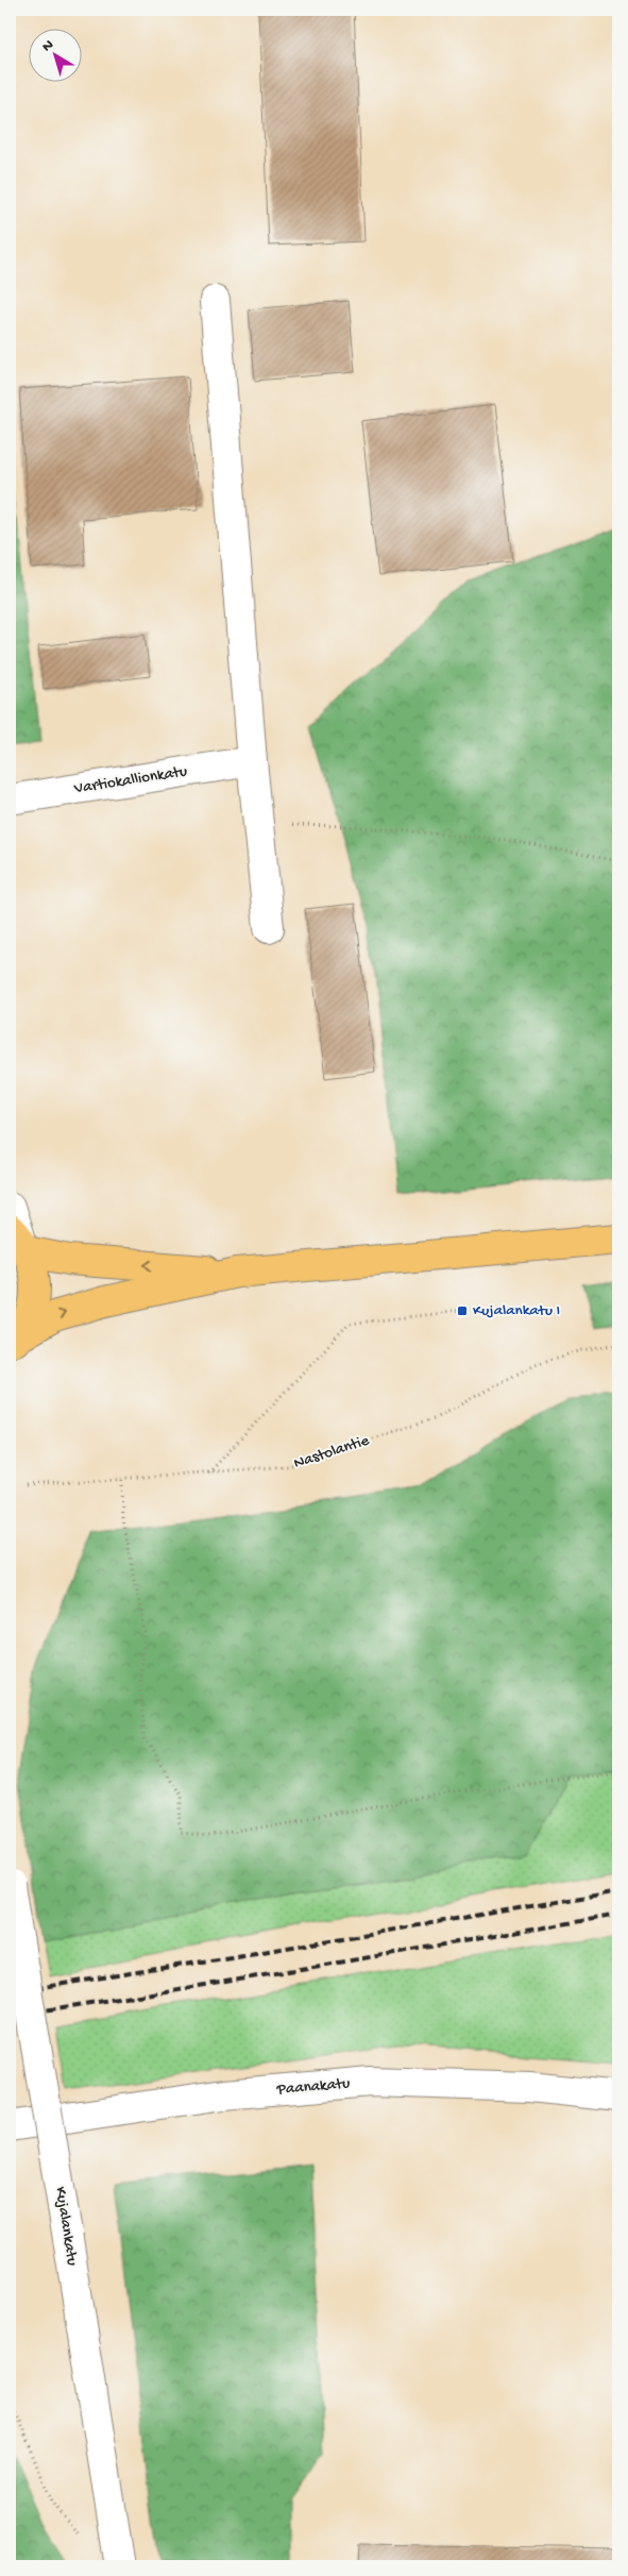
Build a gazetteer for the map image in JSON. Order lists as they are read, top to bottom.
{
  "streets": {
    "street": ["Vartiokallionkatu", "Paanakatu", "Kujalankatu"],
    "path": ["Nastolantie"]
  },
  "places": {
    "transit": ["Kujalankatu I"]
  },
  "north": "top left"
}
